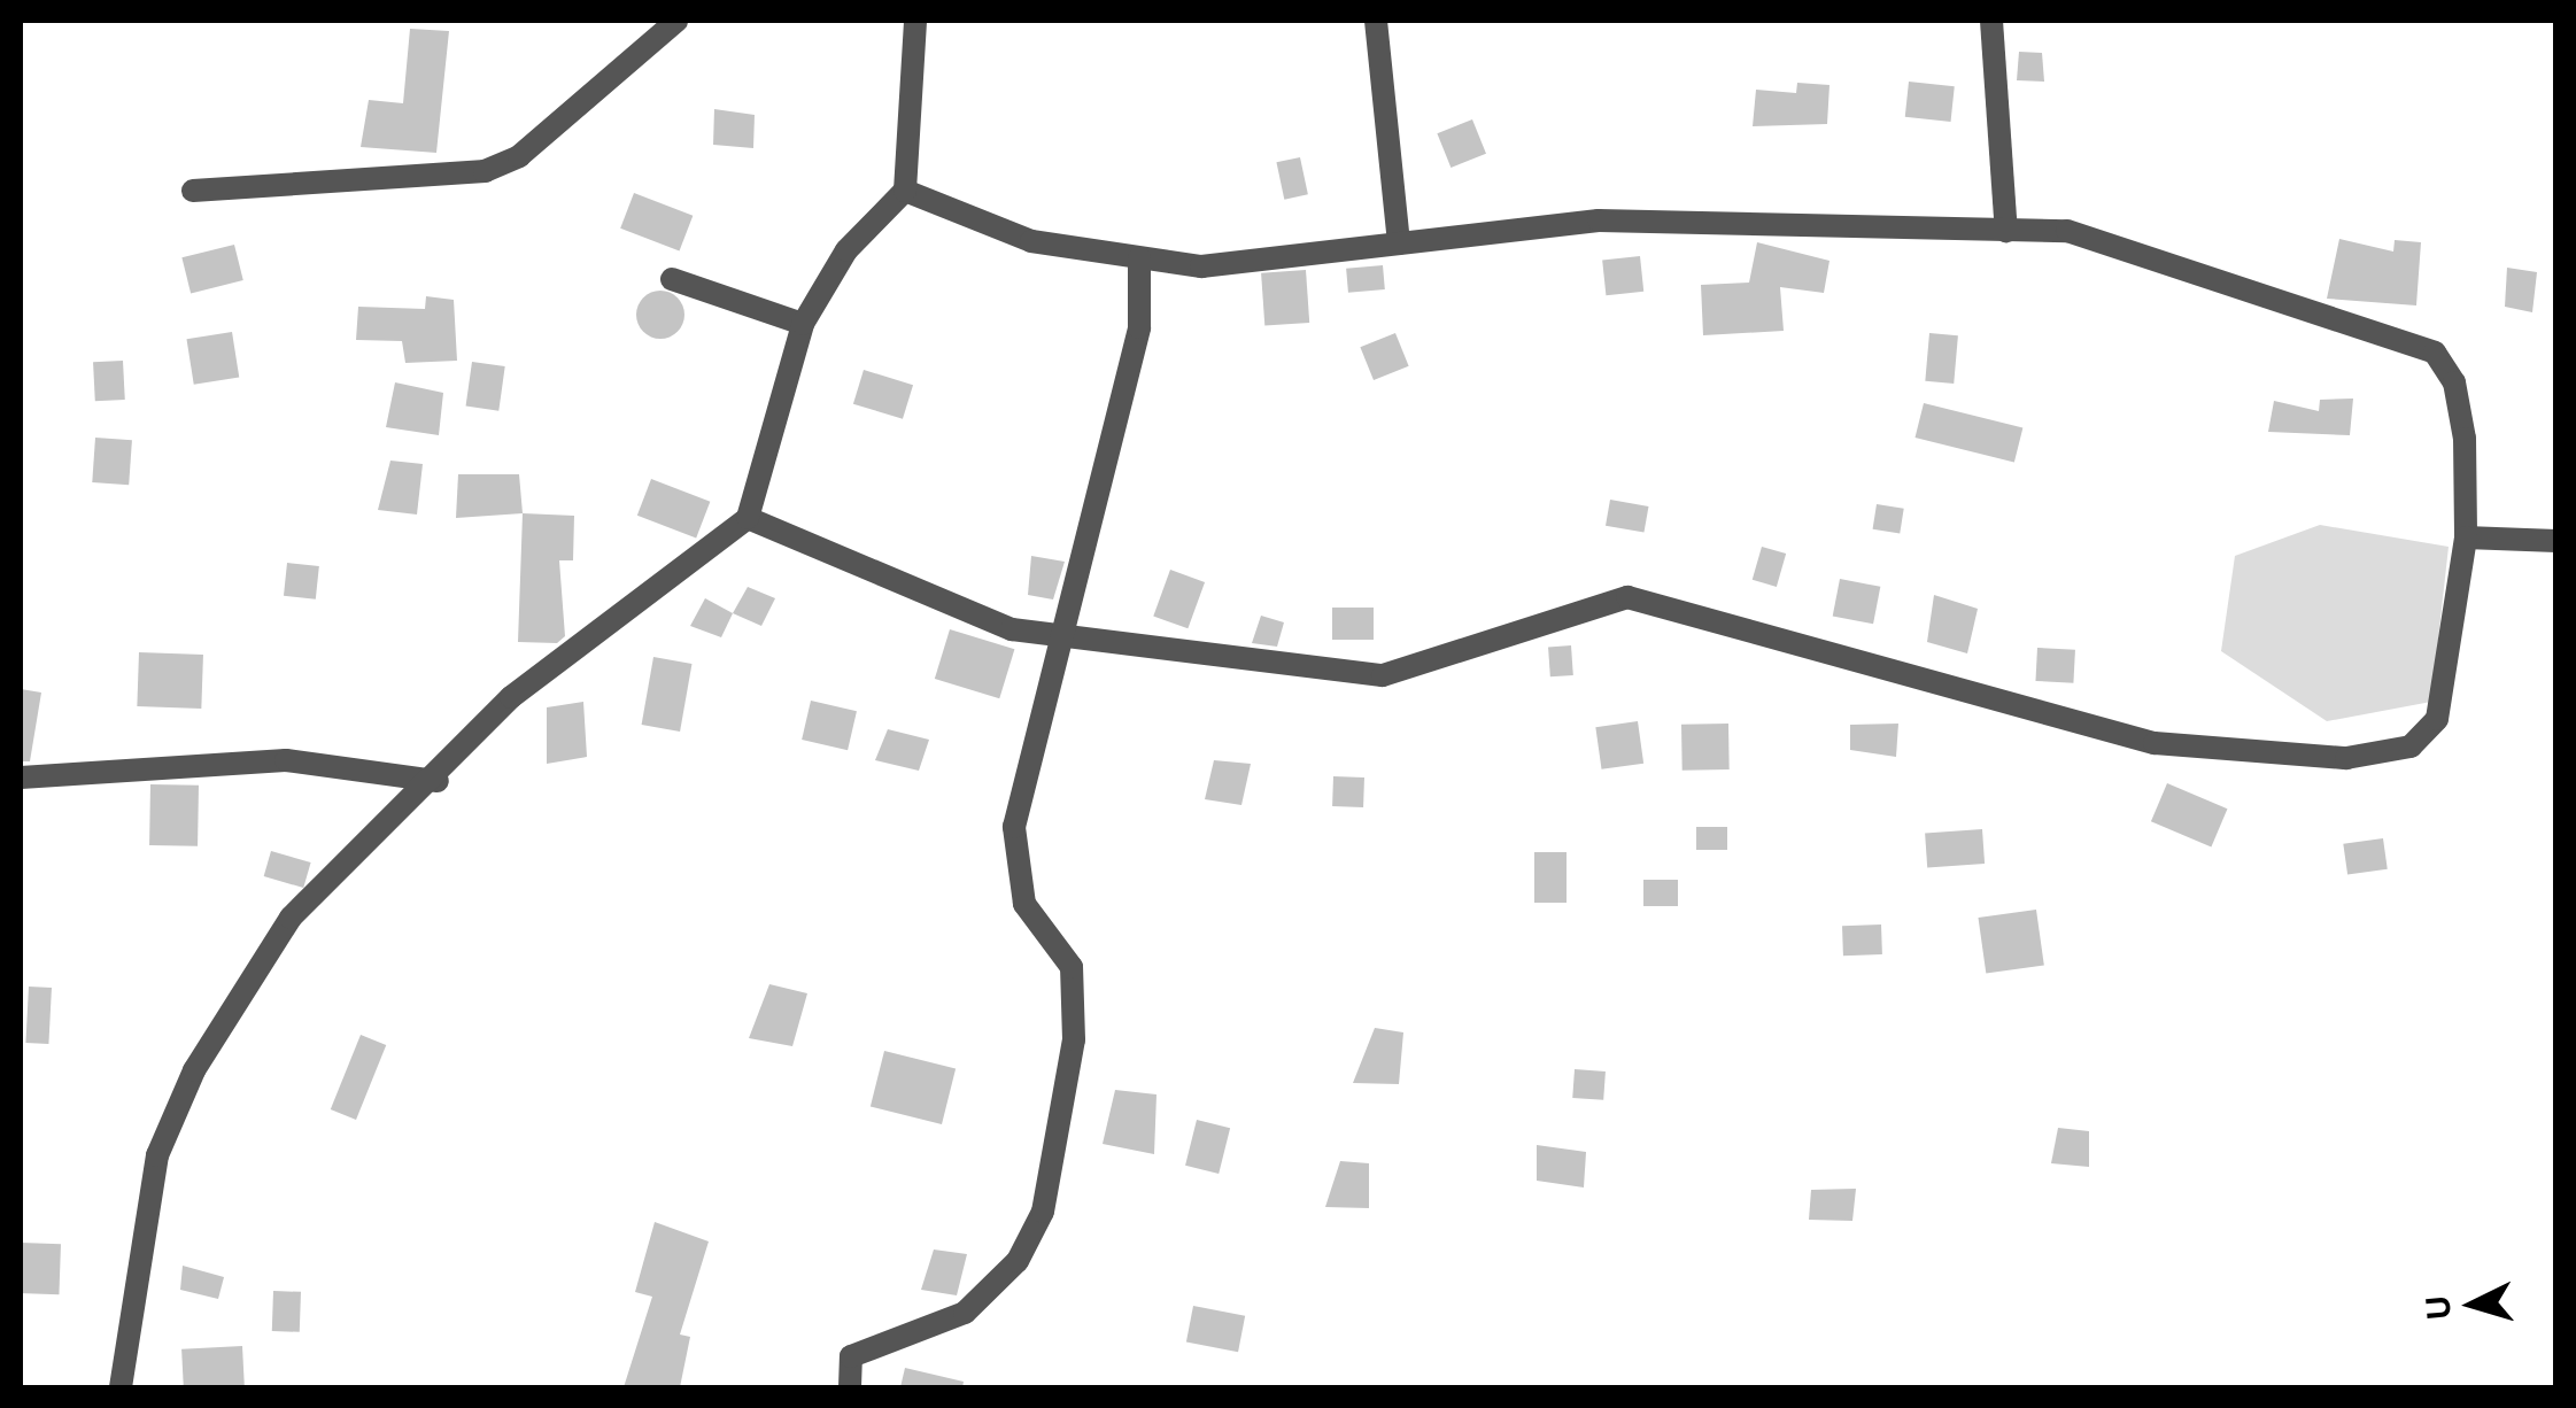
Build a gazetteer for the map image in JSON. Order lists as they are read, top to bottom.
{
  "north": "left"
}
